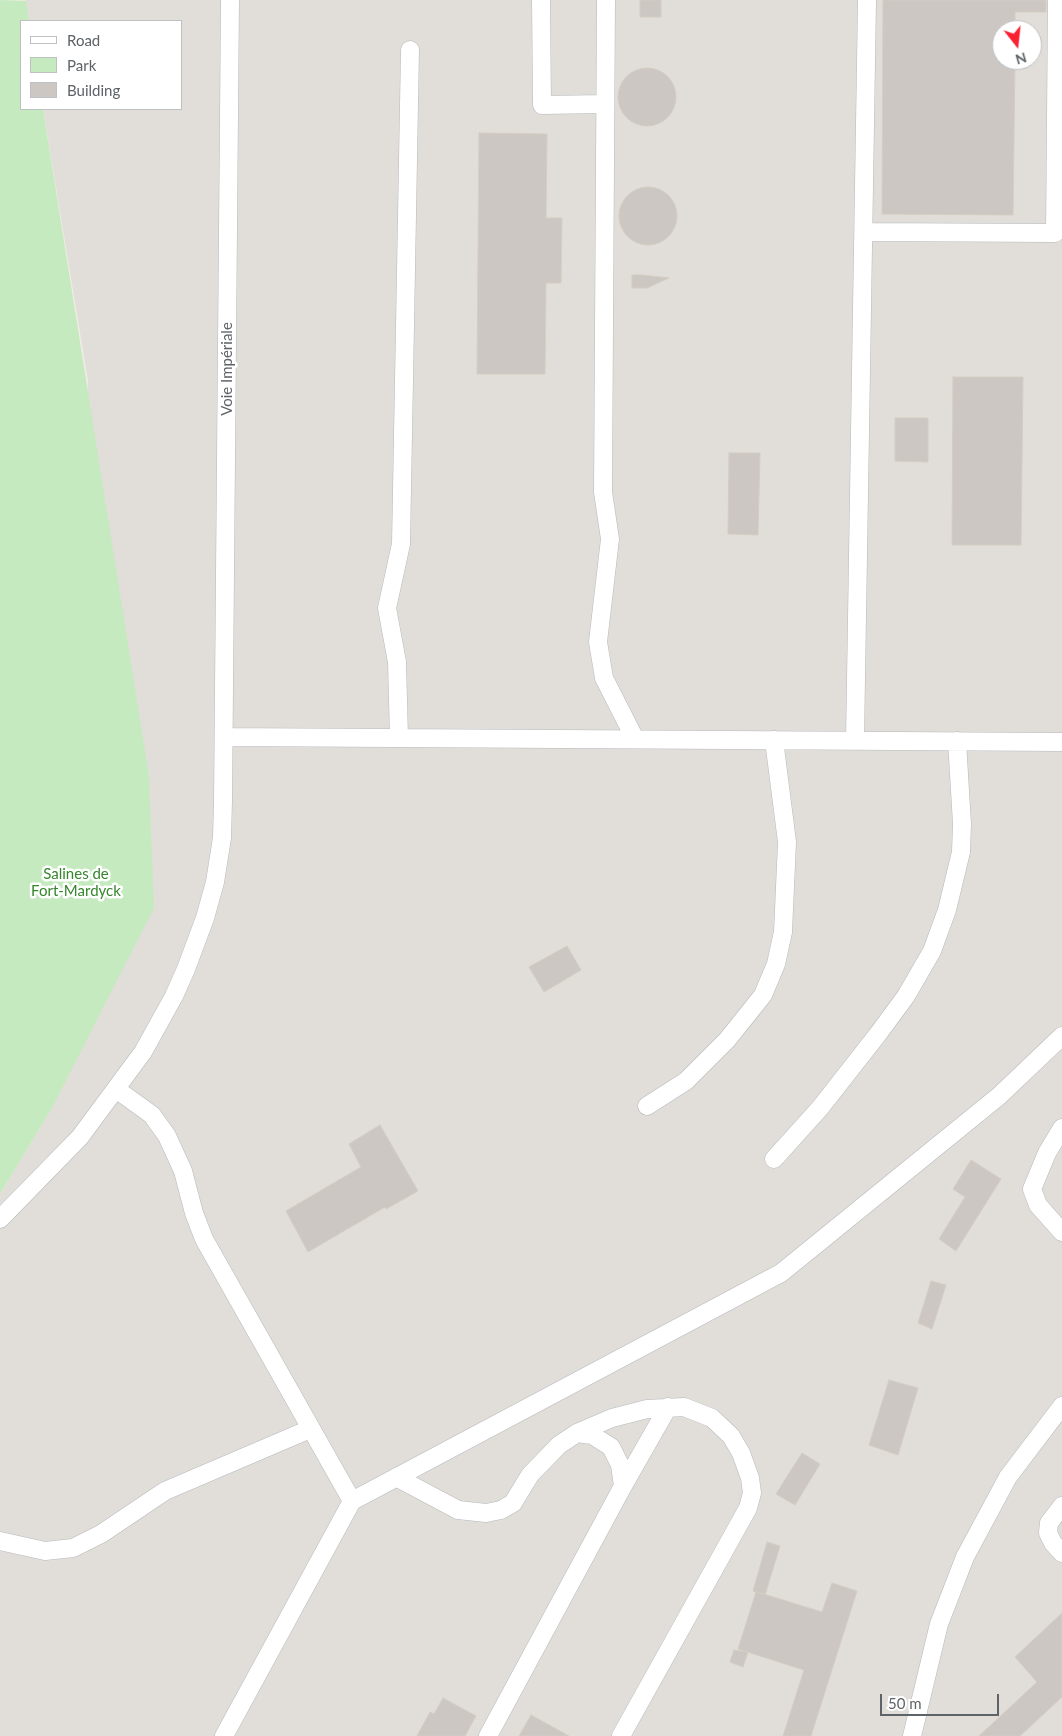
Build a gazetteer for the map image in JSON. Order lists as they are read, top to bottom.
{
  "streets": {
    "street": ["Voie Impériale"]
  },
  "parks": ["Salines de Fort-Mardyck"],
  "legend": ["Road", "Park", "Building"],
  "scale_bar": "50 m",
  "north": "bottom"
}
